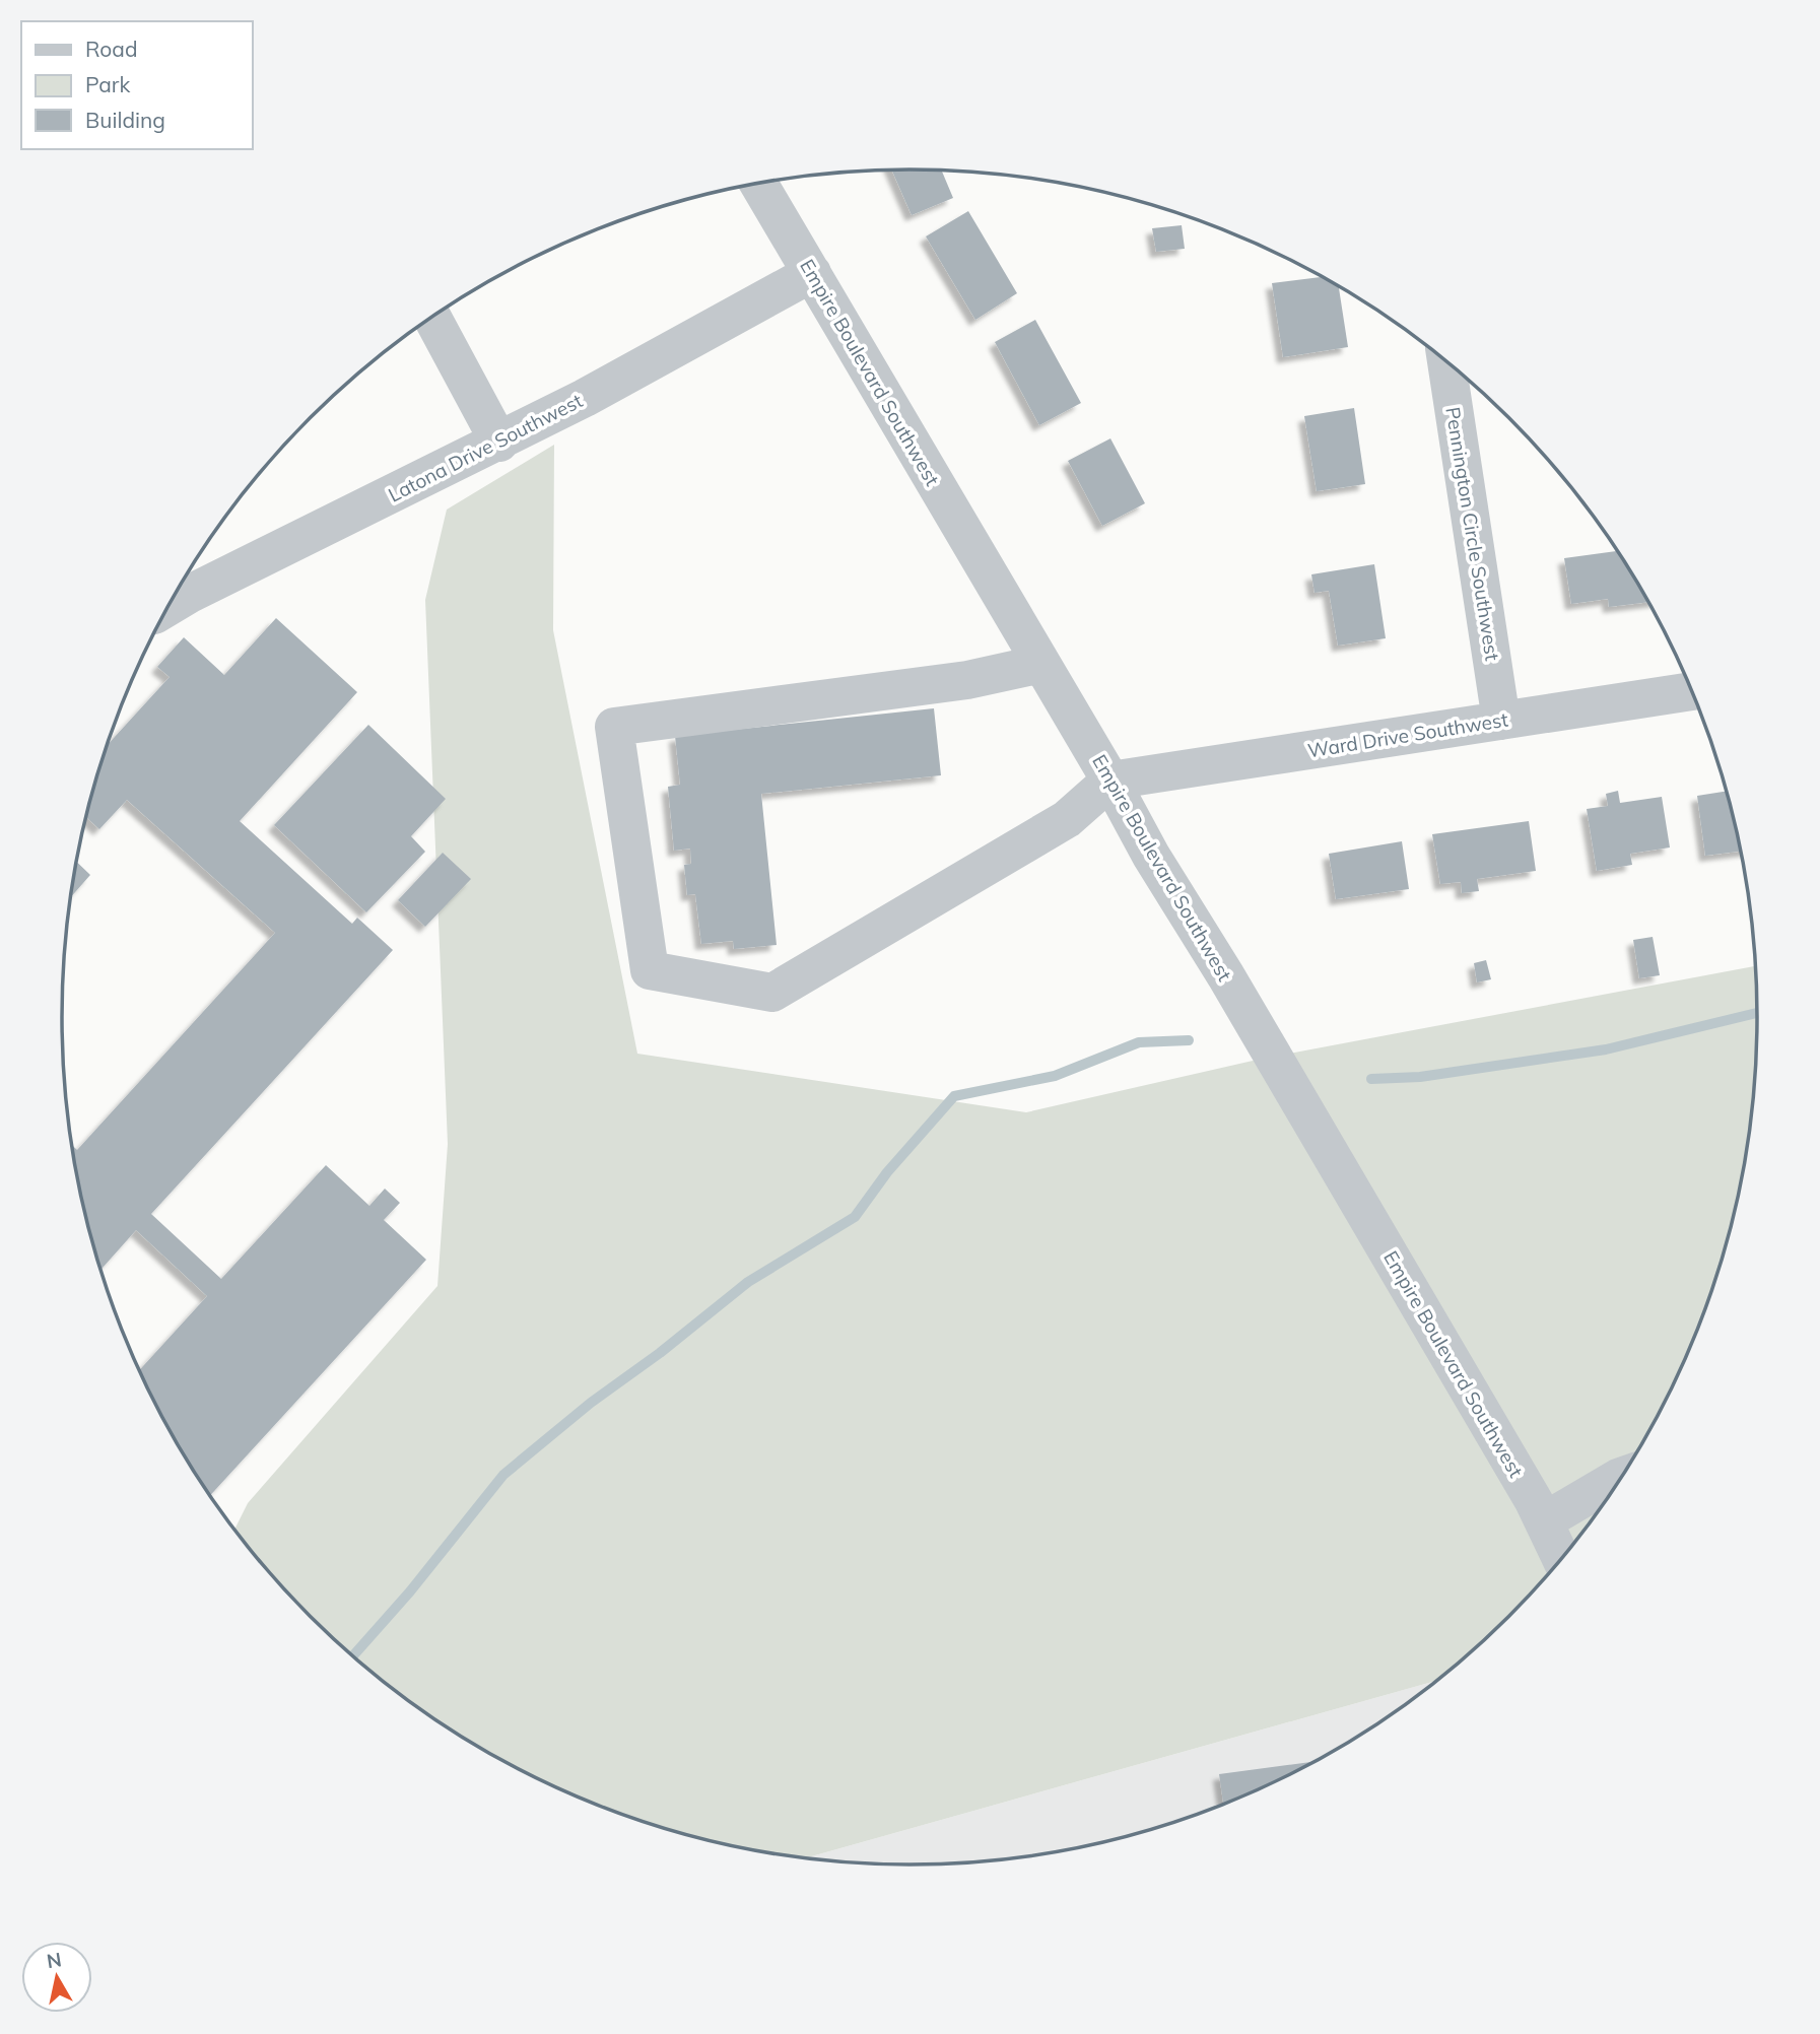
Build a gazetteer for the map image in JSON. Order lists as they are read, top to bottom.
{
  "streets": {
    "street": [
      "Empire Boulevard Southwest",
      "Latona Drive Southwest",
      "Pennington Circle Southwest",
      "Ward Drive Southwest"
    ]
  },
  "crossings": [
    ["Empire Boulevard Southwest", "Latona Drive Southwest"],
    ["Empire Boulevard Southwest", "Ward Drive Southwest"],
    ["Pennington Circle Southwest", "Ward Drive Southwest"]
  ],
  "legend": ["Road", "Park", "Building"],
  "north": "top"
}
